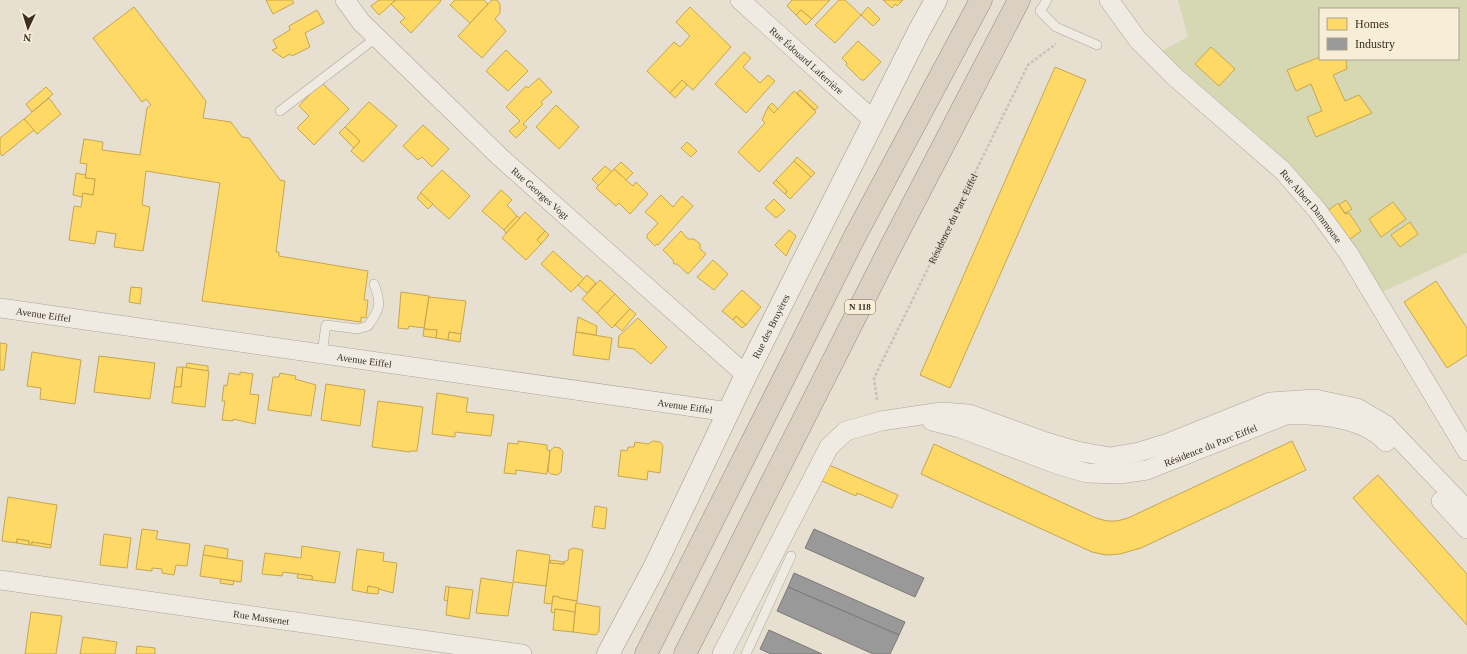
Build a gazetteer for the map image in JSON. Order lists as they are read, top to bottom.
{
  "streets": {
    "highway": ["N 118"],
    "street": [
      "Rue Édouard Laferrière",
      "Rue Georges Vogt",
      "Rue Albert Dammouse",
      "Résidence du Parc Eiffel",
      "Avenue Eiffel",
      "Rue des Bruyères",
      "Rue Massenet"
    ]
  },
  "crossings": [
    ["Rue Édouard Laferrière", "Rue des Bruyères"],
    ["Rue Georges Vogt", "Rue des Bruyères"],
    ["Avenue Eiffel", "Rue des Bruyères"]
  ],
  "legend": ["Homes", "Industry"],
  "north": "bottom"
}
